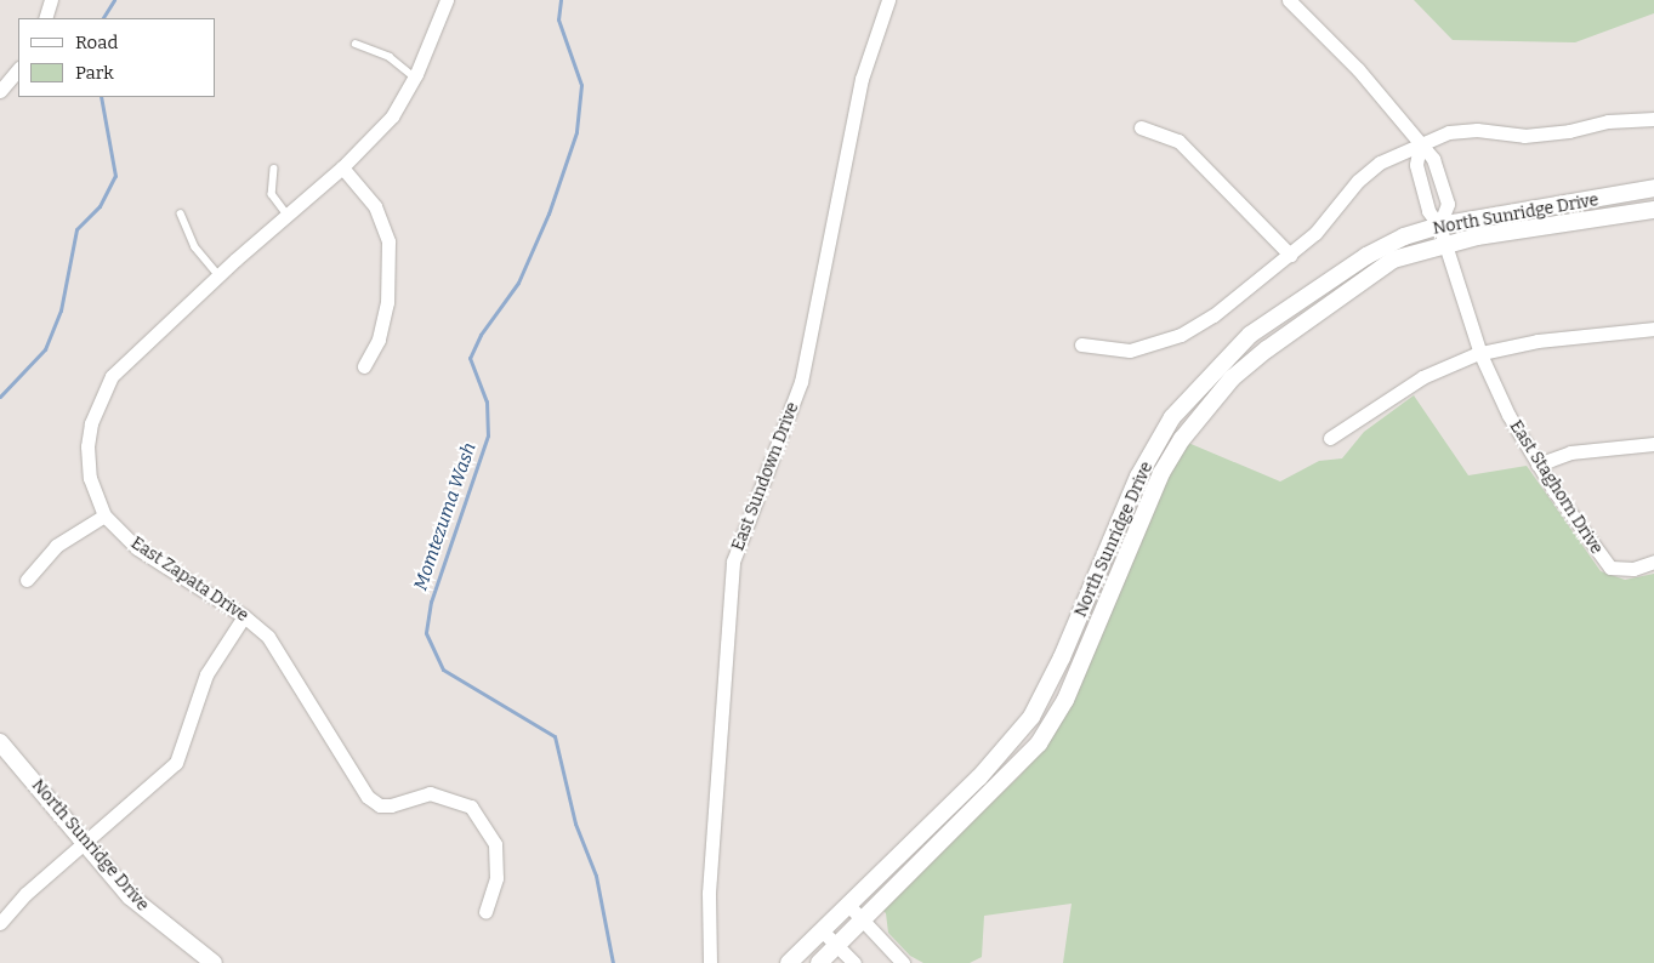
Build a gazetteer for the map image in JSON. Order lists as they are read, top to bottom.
{
  "streets": {
    "street": [
      "North Sunridge Drive",
      "East Sundown Drive",
      "East Staghorn Drive",
      "East Zapata Drive"
    ]
  },
  "crossings": [
    ["North Sunridge Drive", "East Staghorn Drive"]
  ],
  "water": ["Momtezuma Wash"],
  "legend": ["Road", "Park"]
}
